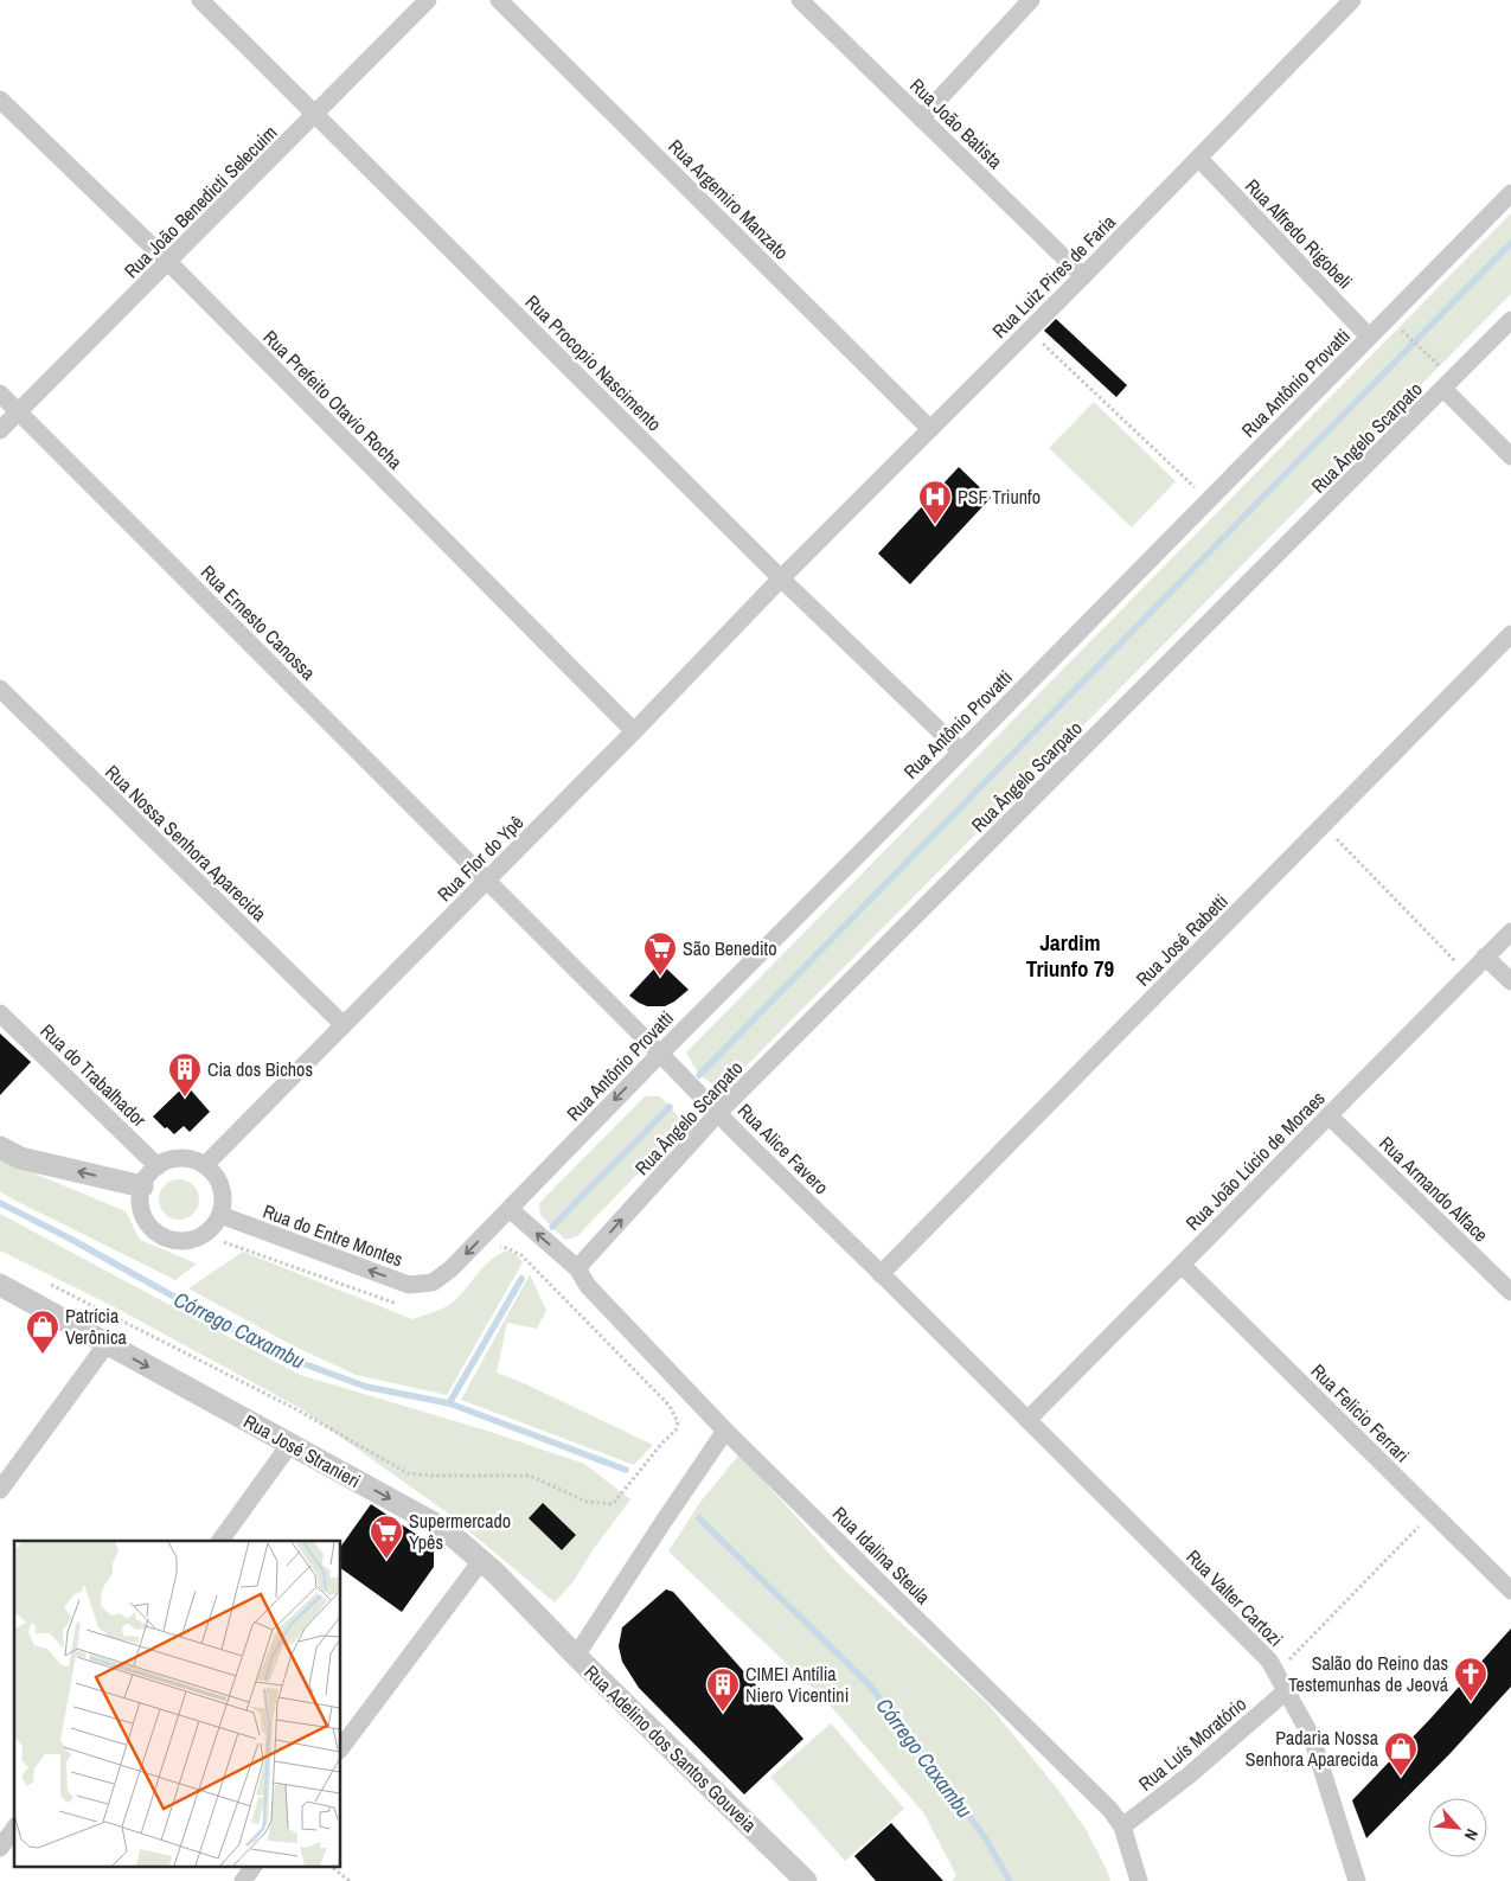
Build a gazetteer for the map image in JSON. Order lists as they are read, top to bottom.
{
  "streets": {
    "street": [
      "Rua João Batista",
      "Rua Argemiro Manzato",
      "Rua João Benedicti Selecuim",
      "Rua Alfredo Rigobeli",
      "Rua Luiz Pires de Faria",
      "Rua Procopio Nascimento",
      "Rua Antônio Provatti",
      "Rua Prefeito Otavio Rocha",
      "Rua Ângelo Scarpato",
      "Rua Ernesto Canossa",
      "Rua Nossa Senhora Aparecida",
      "Rua Flor do Ypê",
      "Rua José Rabetti",
      "Rua do Trabalhador",
      "Rua Alice Favero",
      "Rua João Lúcio de Moraes",
      "Rua Armando Alface",
      "Rua do Entre Montes",
      "Rua Felicio Ferrari",
      "Rua José Stranieri",
      "Rua Idalina Steula",
      "Rua Valter Cartozi",
      "Rua Luís Moratório",
      "Rua Adelino dos Santos Gouveia"
    ]
  },
  "crossings": [
    ["Rua João Batista", "Rua Luiz Pires de Faria"],
    ["Rua Argemiro Manzato", "Rua Luiz Pires de Faria"],
    ["Rua João Benedicti Selecuim", "Rua Procopio Nascimento"],
    ["Rua João Benedicti Selecuim", "Rua Prefeito Otavio Rocha"],
    ["Rua João Benedicti Selecuim", "Rua Ernesto Canossa"],
    ["Rua Alfredo Rigobeli", "Rua Luiz Pires de Faria"],
    ["Rua Alfredo Rigobeli", "Rua Antônio Provatti"],
    ["Rua Luiz Pires de Faria", "Rua Procopio Nascimento"],
    ["Rua Luiz Pires de Faria", "Rua Flor do Ypê"],
    ["Rua Procopio Nascimento", "Rua Antônio Provatti"],
    ["Rua Procopio Nascimento", "Rua Flor do Ypê"],
    ["Rua Antônio Provatti", "Rua Alice Favero"],
    ["Rua Antônio Provatti", "Rua do Entre Montes"],
    ["Rua Antônio Provatti", "Rua Idalina Steula"],
    ["Rua Prefeito Otavio Rocha", "Rua Flor do Ypê"],
    ["Rua Ângelo Scarpato", "Rua Alice Favero"],
    ["Rua Ângelo Scarpato", "Rua Idalina Steula"],
    ["Rua Ernesto Canossa", "Rua Flor do Ypê"],
    ["Rua Ernesto Canossa", "Rua Alice Favero"],
    ["Rua Nossa Senhora Aparecida", "Rua Flor do Ypê"],
    ["Rua Flor do Ypê", "Rua do Trabalhador"],
    ["Rua Flor do Ypê", "Rua Alice Favero"],
    ["Rua Flor do Ypê", "Rua do Entre Montes"],
    ["Rua José Rabetti", "Rua Alice Favero"],
    ["Rua do Trabalhador", "Rua do Entre Montes"],
    ["Rua Alice Favero", "Rua João Lúcio de Moraes"],
    ["Rua Alice Favero", "Rua Valter Cartozi"],
    ["Rua João Lúcio de Moraes", "Rua Armando Alface"],
    ["Rua João Lúcio de Moraes", "Rua Felicio Ferrari"],
    ["Rua João Lúcio de Moraes", "Rua Valter Cartozi"],
    ["Rua José Stranieri", "Rua Adelino dos Santos Gouveia"],
    ["Rua Idalina Steula", "Rua Luís Moratório"],
    ["Rua Idalina Steula", "Rua Adelino dos Santos Gouveia"],
    ["Rua Valter Cartozi", "Rua Luís Moratório"]
  ],
  "one_way": ["Rua do Entre Montes", "Rua José Stranieri"],
  "districts": ["Jardim Triunfo 79"],
  "water": ["Córrego Caxambu"],
  "places": {
    "hospital": ["PSF Triunfo"],
    "supermarket": ["São Benedito", "Supermercado Ypês"],
    "building": ["Cia dos Bichos", "CIMEI Antília Niero Vicentini"],
    "shop": ["Patrícia Verônica", "Padaria Nossa Senhora Aparecida"],
    "church": ["Salão do Reino das Testemunhas de Jeová"]
  },
  "north": "bottom right"
}
